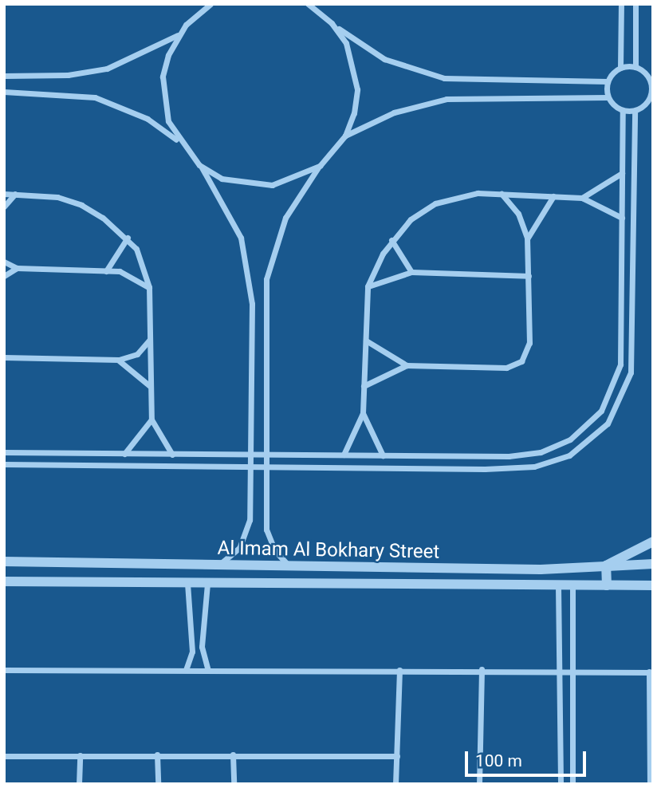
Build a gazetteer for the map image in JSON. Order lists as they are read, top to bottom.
{
  "streets": {
    "street": ["Al Imam Al Bokhary Street"]
  },
  "scale_bar": "100 m"
}
